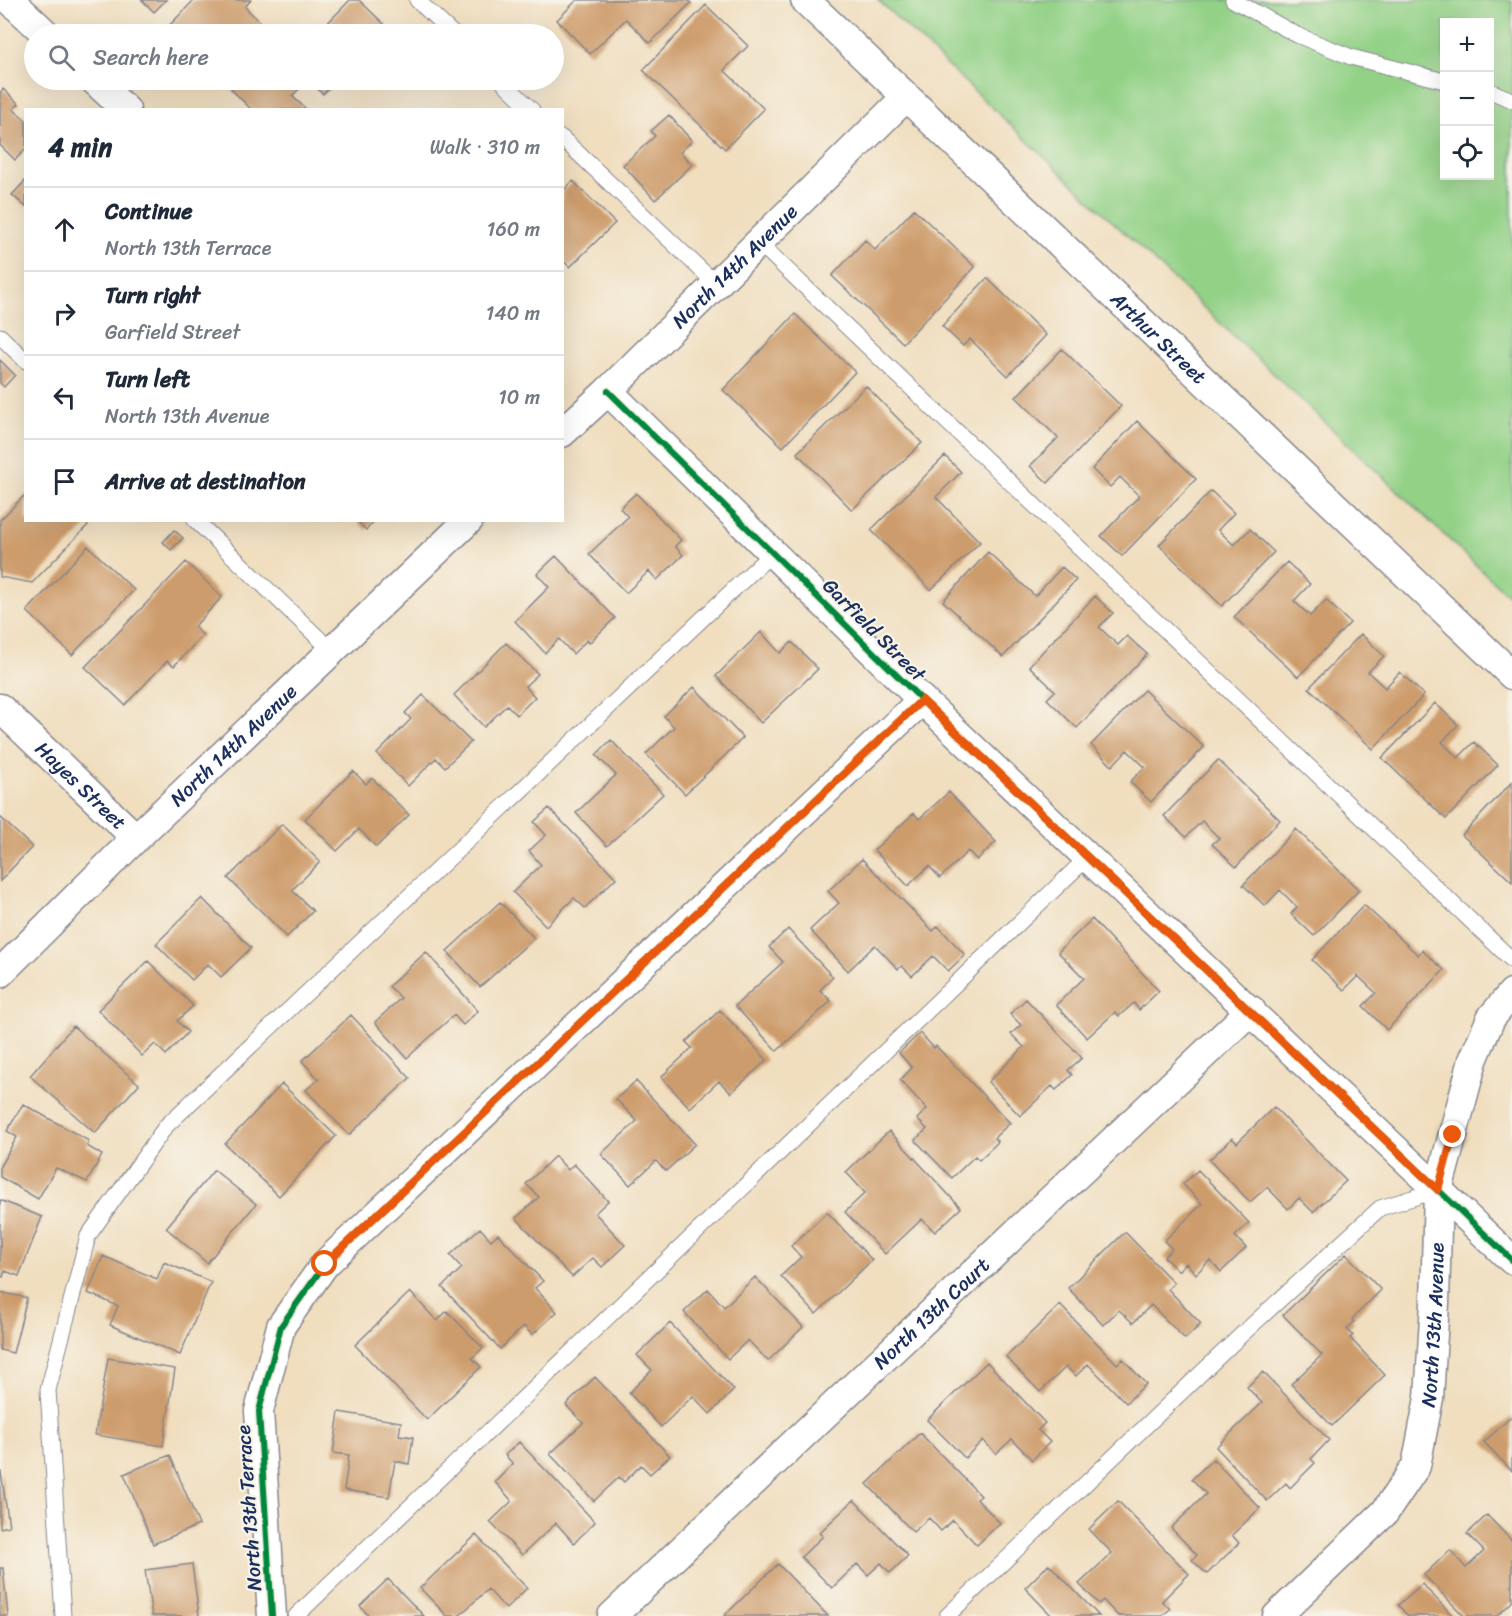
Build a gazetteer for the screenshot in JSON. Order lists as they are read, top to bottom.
{
  "streets": {
    "street": [
      "North 14th Avenue",
      "Arthur Street",
      "Garfield Street",
      "Hayes Street",
      "North 13th Court",
      "North 13th Avenue",
      "North 13th Terrace"
    ]
  },
  "crossings": [
    ["North 14th Avenue", "Arthur Street"],
    ["North 14th Avenue", "Garfield Street"],
    ["North 14th Avenue", "Hayes Street"],
    ["Garfield Street", "North 13th Court"],
    ["Garfield Street", "North 13th Avenue"],
    ["Garfield Street", "North 13th Terrace"]
  ],
  "page": {
    "map_buttons": ["+", "−"],
    "search": "Search here",
    "heading": ["4 min", "Walk · 310 m"],
    "list": [
      ["Continue", "North 13th Terrace", "160 m"],
      ["Turn right", "Garfield Street", "140 m"],
      ["Turn left", "North 13th Avenue", "10 m"],
      "Arrive at destination"
    ]
  }
}
